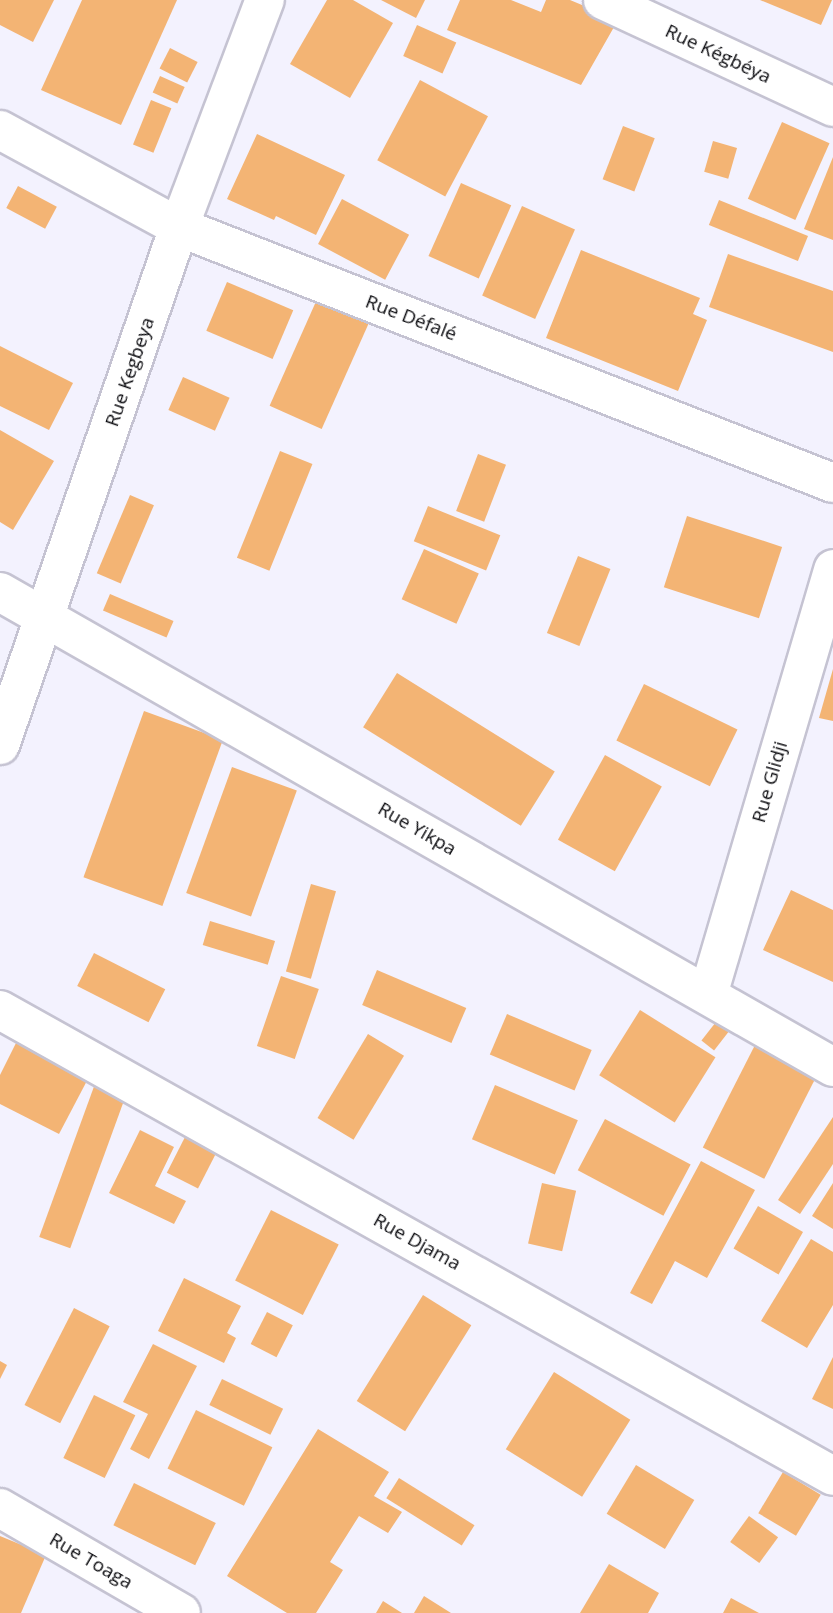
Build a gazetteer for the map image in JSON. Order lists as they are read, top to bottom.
{
  "streets": {
    "street": [
      "Rue Kégbéya",
      "Rue Défalé",
      "Rue Kegbeya",
      "Rue Glidji",
      "Rue Yikpa",
      "Rue Djama",
      "Rue Toaga"
    ]
  },
  "crossings": [
    ["Rue Défalé", "Rue Kegbeya"],
    ["Rue Kegbeya", "Rue Yikpa"],
    ["Rue Glidji", "Rue Yikpa"]
  ]
}
